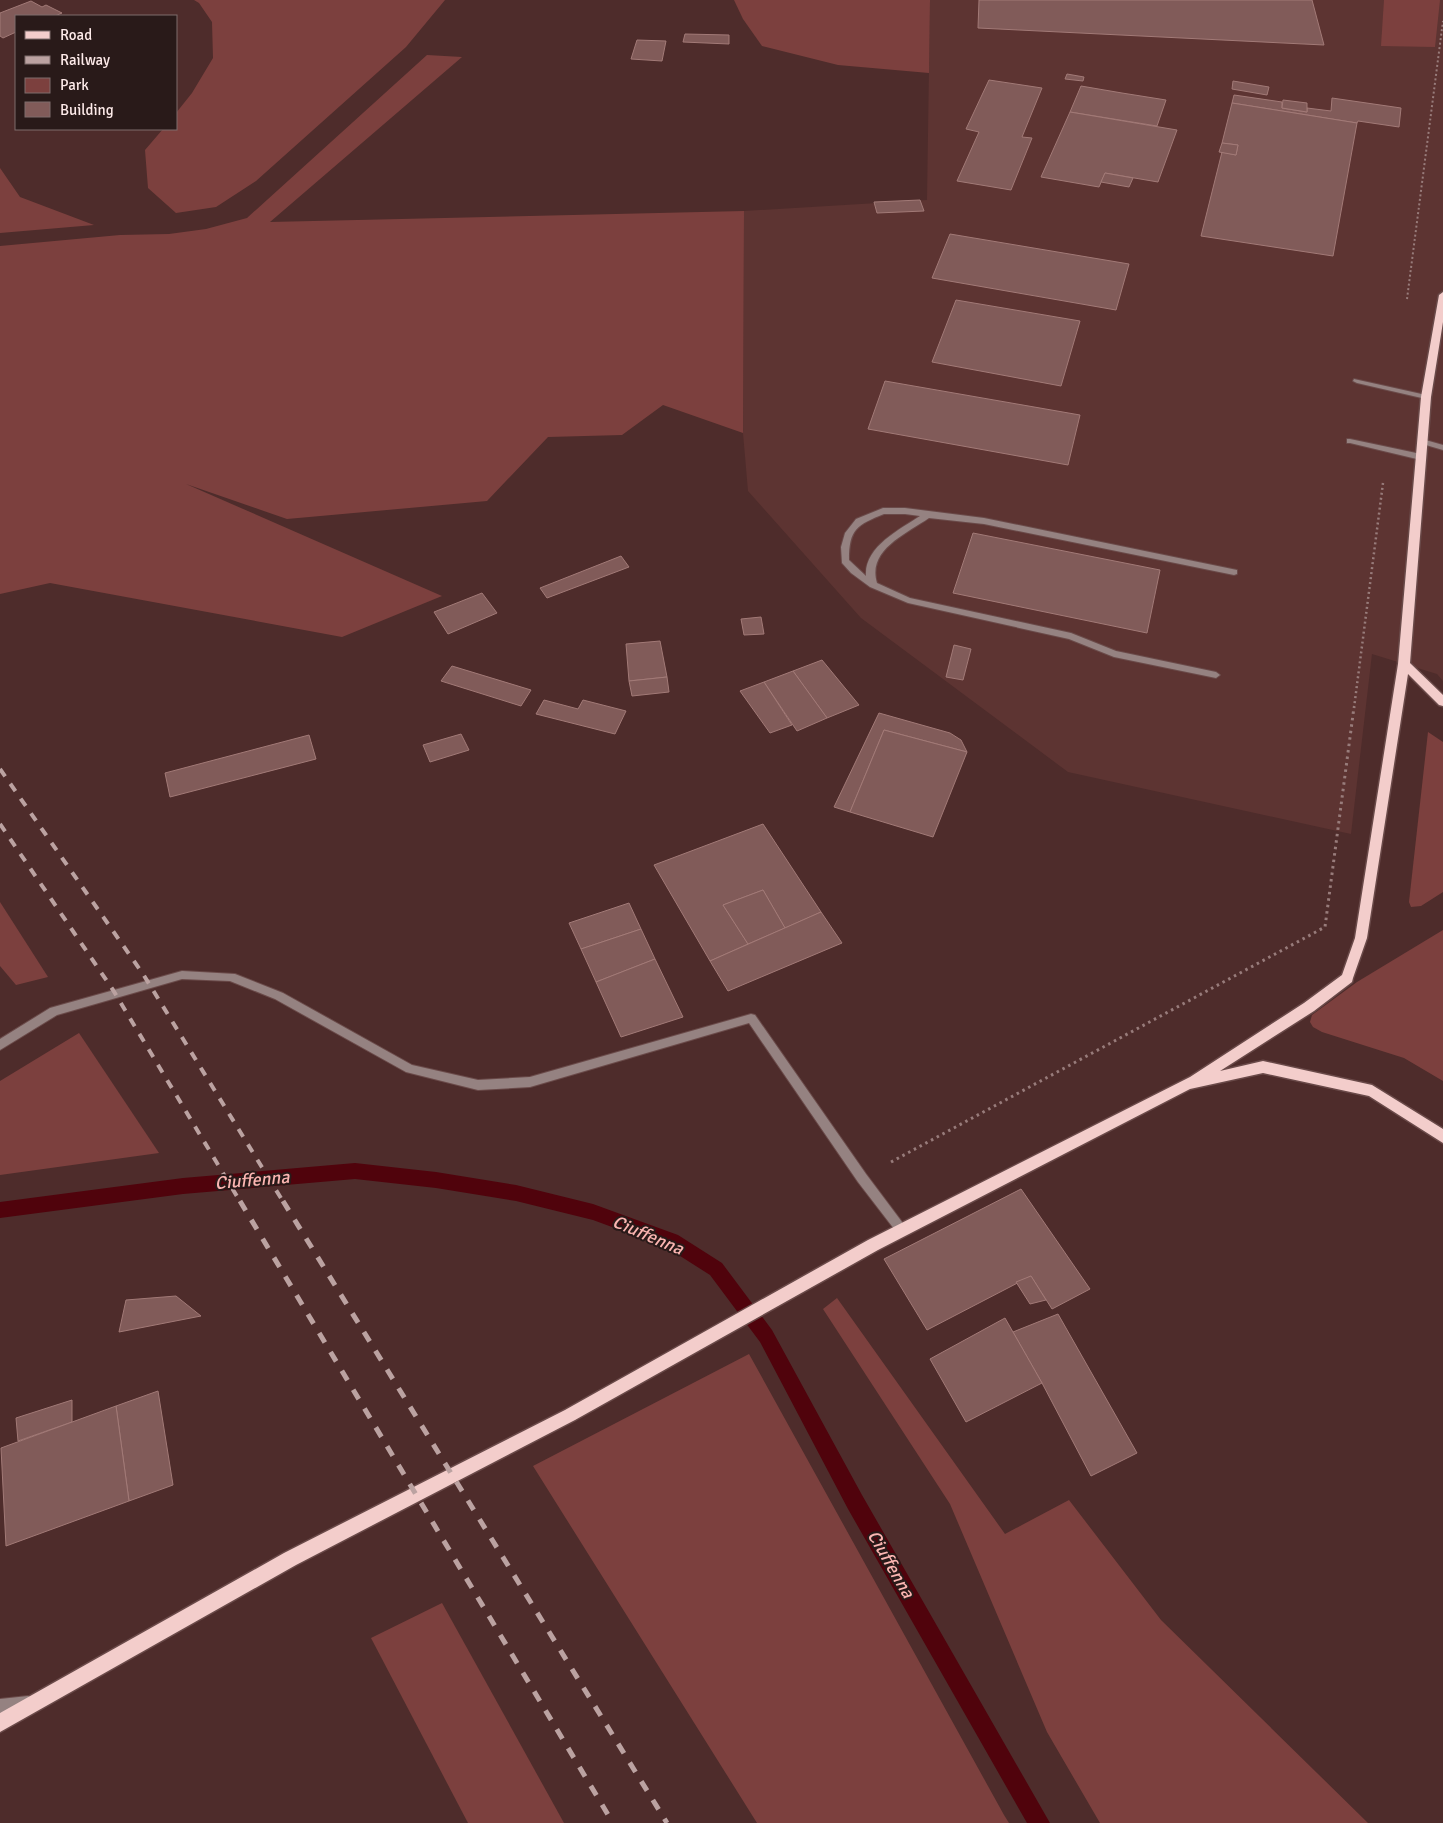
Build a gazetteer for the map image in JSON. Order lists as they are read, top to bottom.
{
  "water": ["Ciuffenna"],
  "legend": [
    "Road",
    "Railway",
    "Park",
    "Building"
  ]
}
